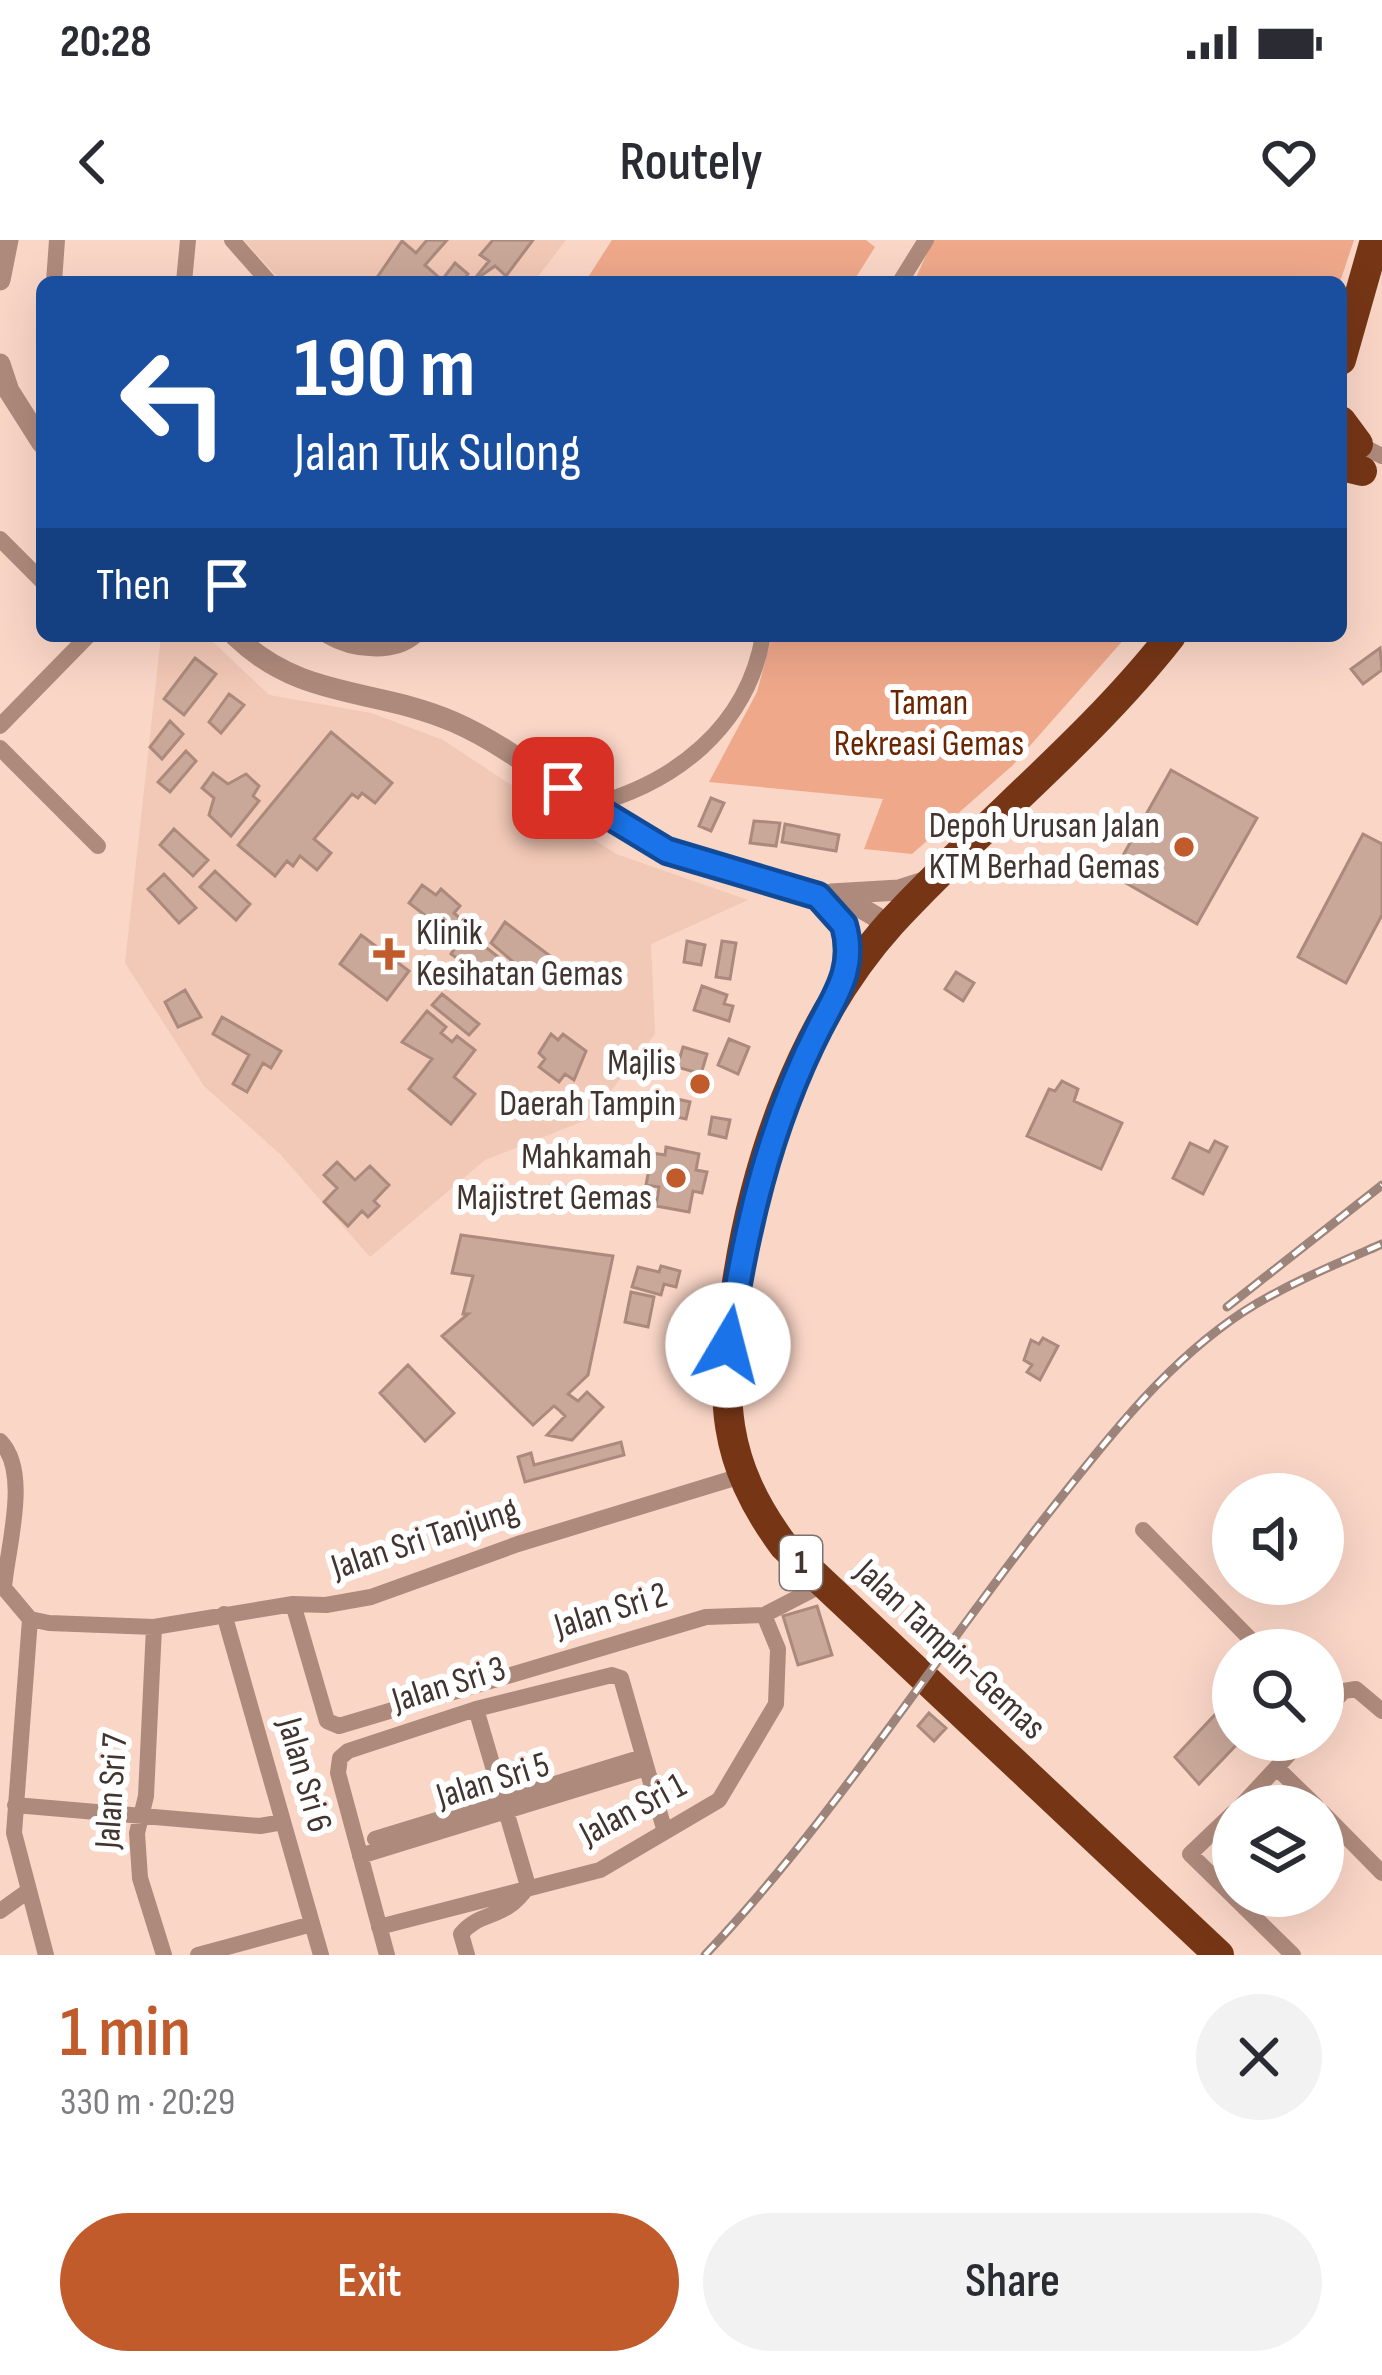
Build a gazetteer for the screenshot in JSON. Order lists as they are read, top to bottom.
{
  "streets": {
    "highway": ["1", "Jalan Tampin-Gemas"],
    "street": [
      "Jalan Sri Tanjung",
      "Jalan Sri 2",
      "Jalan Sri 3",
      "Jalan Sri 6",
      "Jalan Sri 5",
      "Jalan Sri 7",
      "Jalan Sri 1"
    ]
  },
  "crossings": [
    ["Jalan Sri Tanjung", "Jalan Sri 2"],
    ["Jalan Sri Tanjung", "Jalan Tampin-Gemas"],
    ["Jalan Sri Tanjung", "Jalan Sri 6"],
    ["Jalan Sri Tanjung", "Jalan Sri 7"],
    ["Jalan Sri 2", "Jalan Tampin-Gemas"],
    ["Jalan Sri 2", "Jalan Sri 1"],
    ["Jalan Sri 3", "Jalan Sri 5"],
    ["Jalan Sri 3", "Jalan Sri 1"]
  ],
  "parks": ["Taman Rekreasi Gemas"],
  "places": {
    "other": ["Depoh Urusan Jalan KTM Berhad Gemas", "Majlis Daerah Tampin", "Mahkamah Majistret Gemas"],
    "health": ["Klinik Kesihatan Gemas"]
  },
  "page": {
    "status": "20:28",
    "header": "Routely",
    "turn": ["190 m", "Jalan Tuk Sulong"],
    "then": "Then",
    "heading": ["1 min", "330 m · 20:29"],
    "buttons": ["Exit", "Share"]
  }
}
